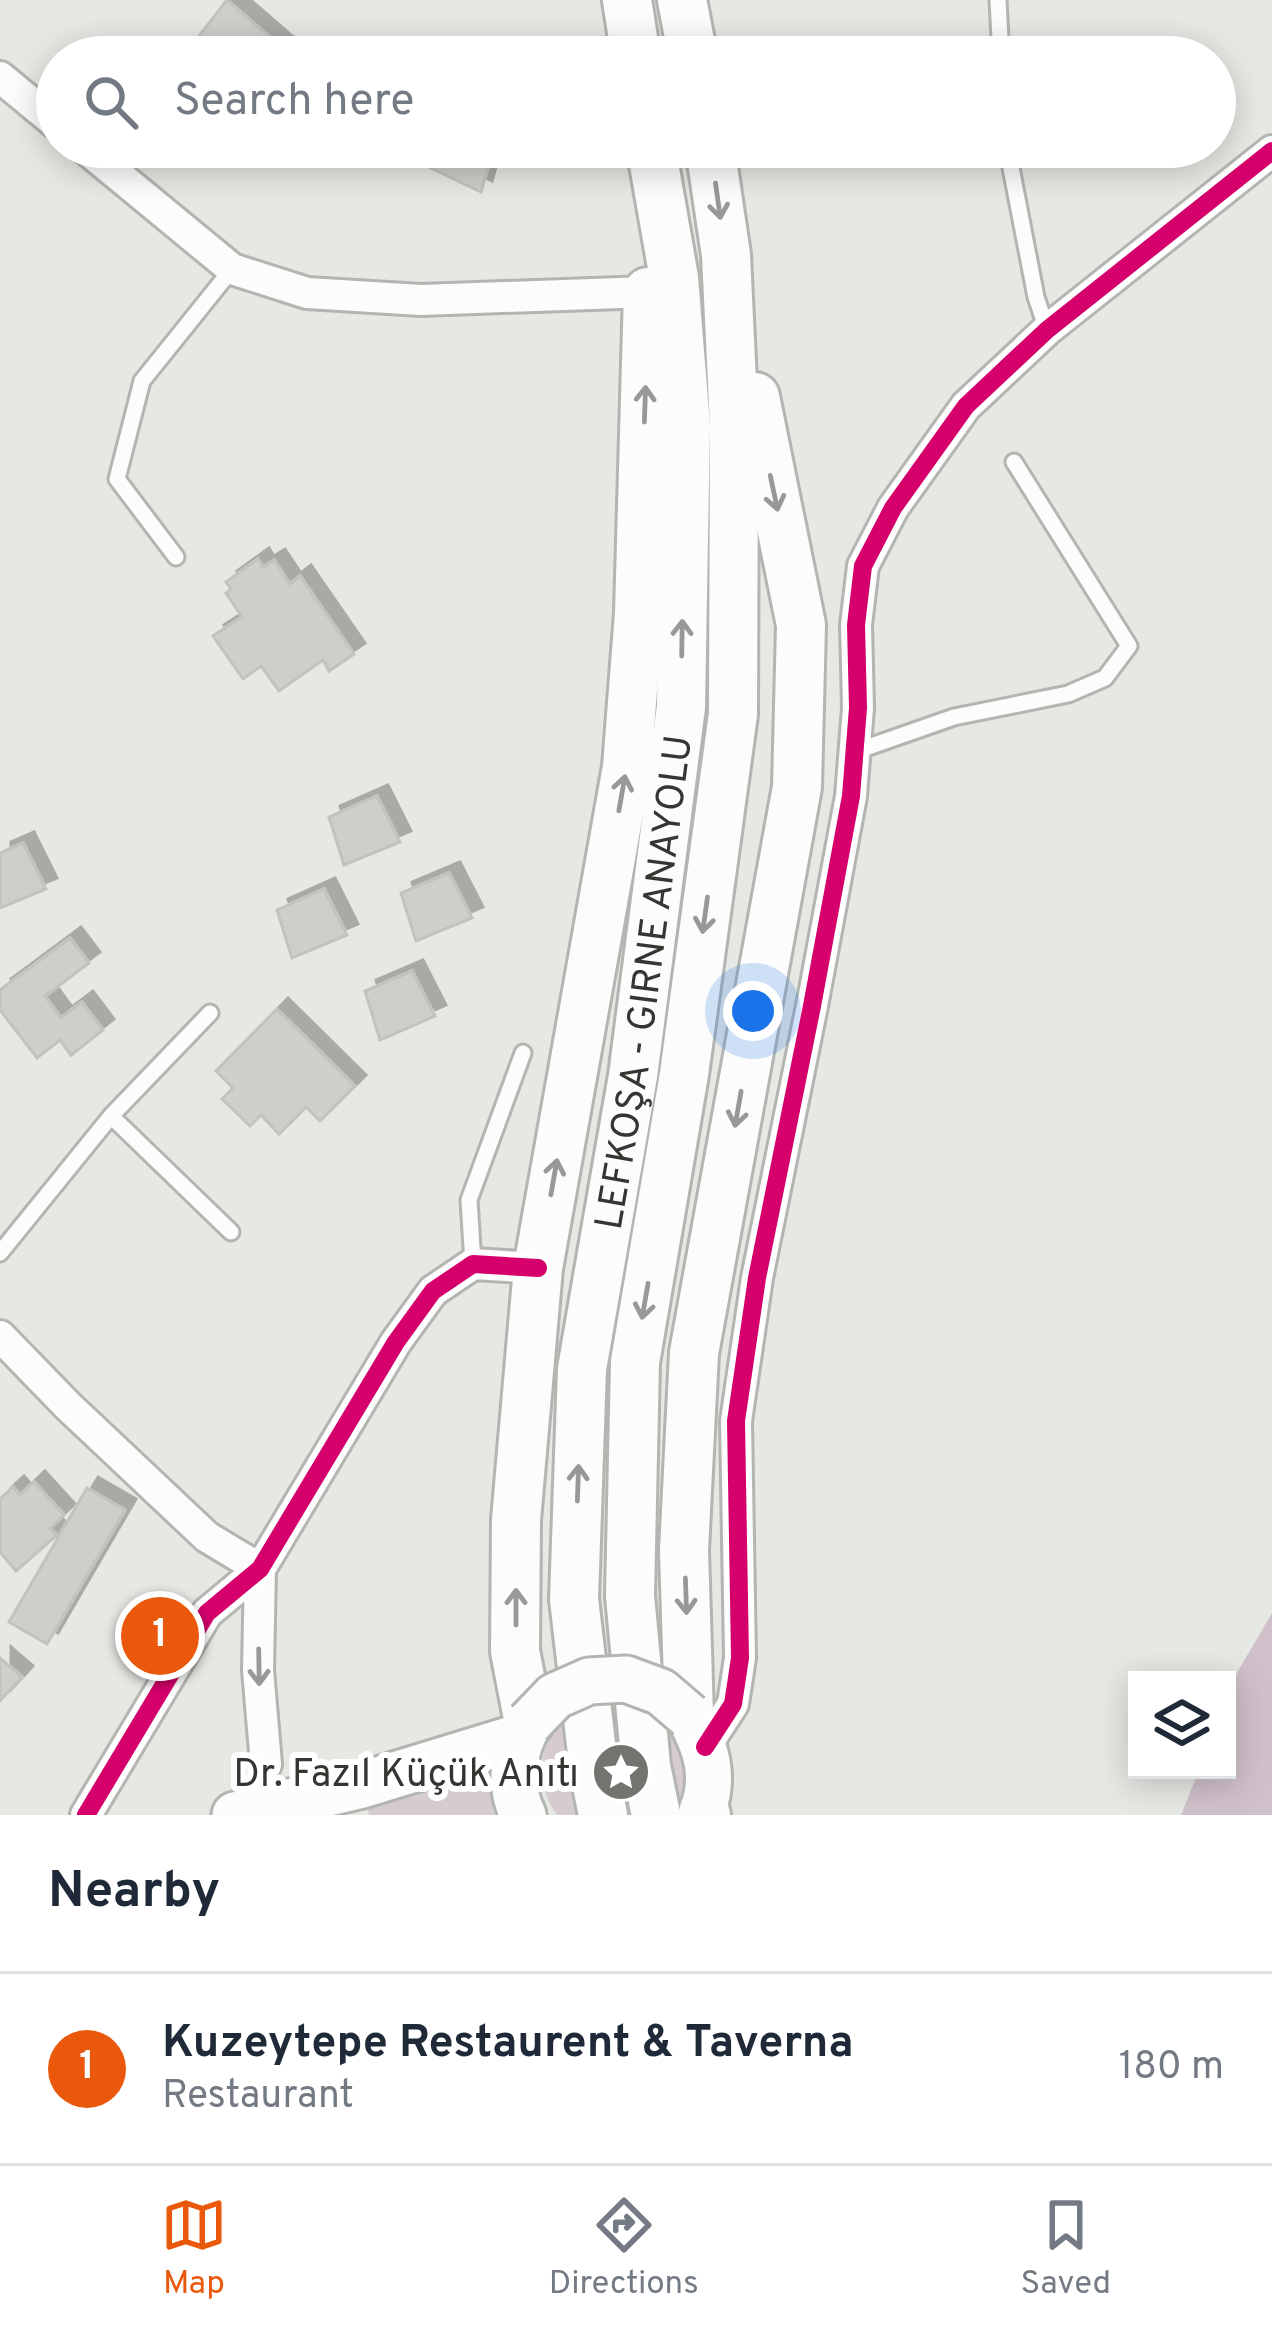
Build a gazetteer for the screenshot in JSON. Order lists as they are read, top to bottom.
{
  "streets": {
    "highway": ["LEFKOŞA - GIRNE ANAYOLU"]
  },
  "places": {
    "place": ["Dr. Fazıl Küçük Anıtı"]
  },
  "page": {
    "search": "Search here",
    "pins": "1",
    "heading": "Nearby",
    "list": [
      {
        "mark": "1",
        "name": "Kuzeytepe Restaurent & Taverna",
        "note": "Restaurant",
        "value": "180 m"
      }
    ],
    "nav": ["Map", "Directions", "Saved"]
  }
}
